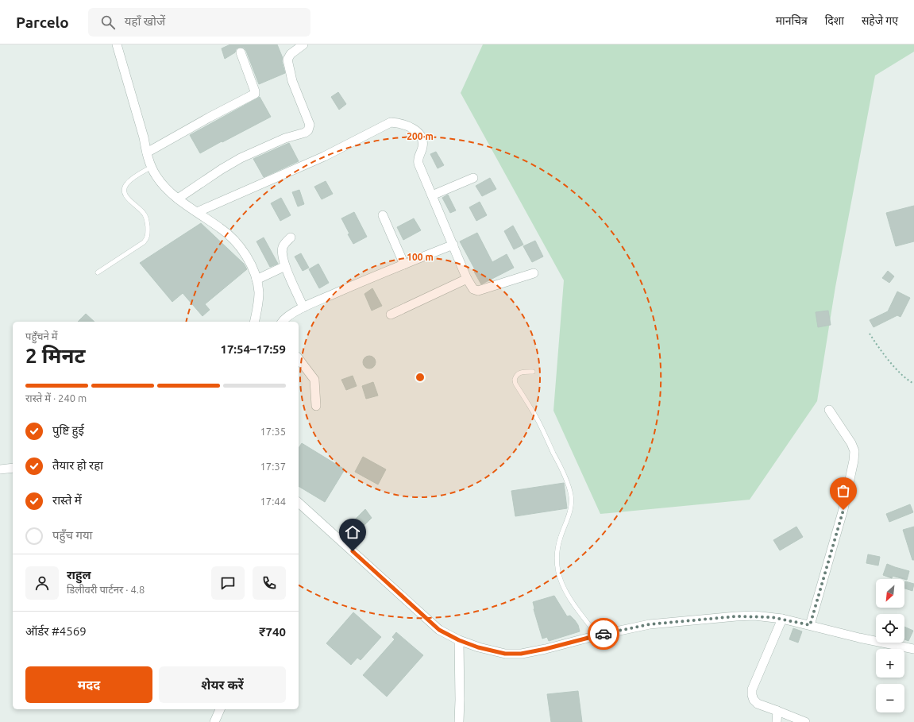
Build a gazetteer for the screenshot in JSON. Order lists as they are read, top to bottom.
{
  "north": "bottom left",
  "page": {
    "header": "Parcelo",
    "search": "यहाँ खोजें",
    "nav": ["मानचित्र", "दिशा", "सहेजे गए"],
    "heading": ["2 मिनट", "पहुँचने में", "17:54–17:59"],
    "panel": [
      "राहुल",
      "डिलीवरी पार्टनर · 4.8",
      "ऑर्डर #4569",
      "₹740"
    ],
    "bar": "रास्ते में · 240 m",
    "list": [
      ["पुष्टि हुई", "17:35"],
      ["तैयार हो रहा", "17:37"],
      ["रास्ते में", "17:44"],
      "पहुँच गया"
    ],
    "map_buttons": ["+", "−"],
    "buttons": ["मदद", "शेयर करें"]
  },
  "rings": ["200 m", "100 m"]
}
